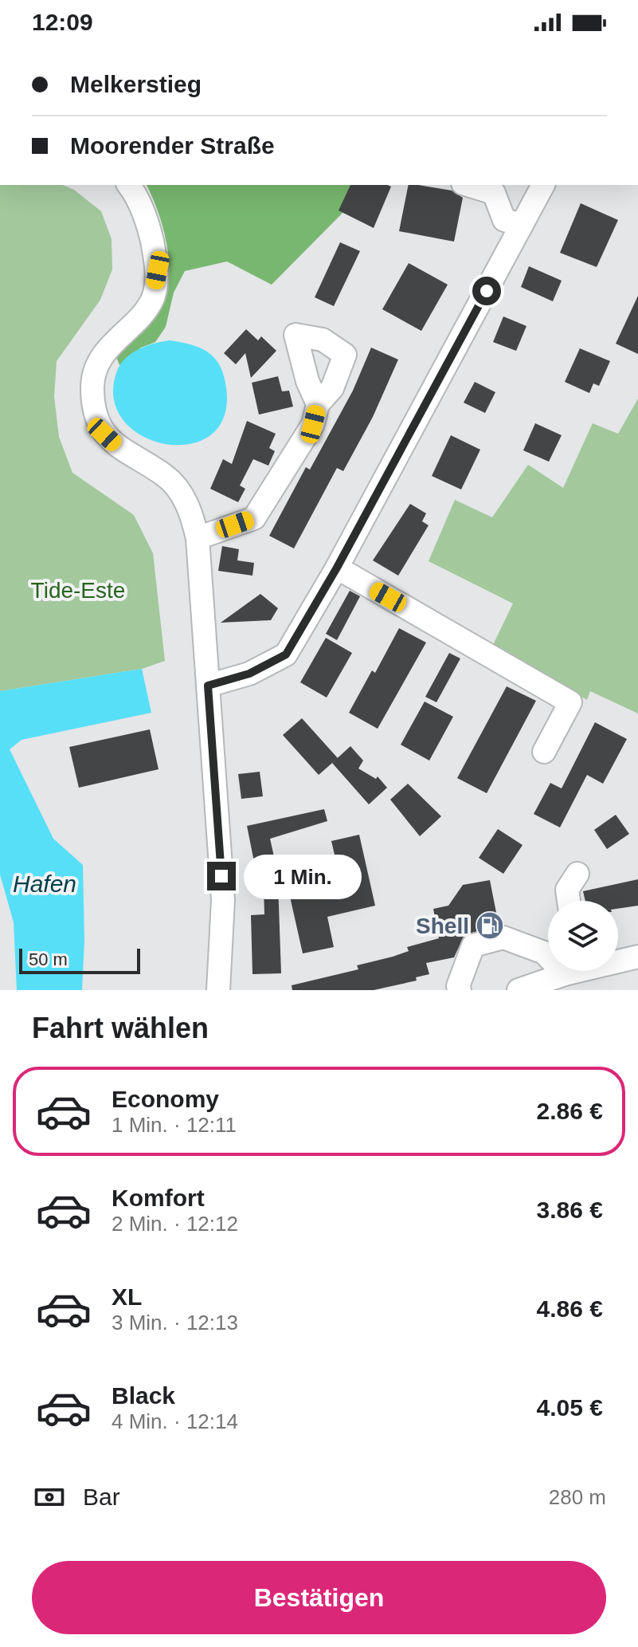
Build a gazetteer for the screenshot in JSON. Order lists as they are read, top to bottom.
{
  "water": ["Hafen"],
  "parks": ["Tide-Este"],
  "places": {
    "fuel station": ["Shell"]
  },
  "scale_bar": "50 m",
  "page": {
    "status": "12:09",
    "banner": ["Melkerstieg", "Moorender Straße"],
    "bubble": "1 Min.",
    "scale": "50 m",
    "heading": "Fahrt wählen",
    "list": [
      {
        "name": "Economy",
        "note": "1 Min. · 12:11",
        "value": "2.86 €"
      },
      {
        "name": "Komfort",
        "note": "2 Min. · 12:12",
        "value": "3.86 €"
      },
      {
        "name": "XL",
        "note": "3 Min. · 12:13",
        "value": "4.86 €"
      },
      {
        "name": "Black",
        "note": "4 Min. · 12:14",
        "value": "4.05 €"
      }
    ],
    "pay": ["Bar", "280 m"],
    "buttons": "Bestätigen"
  }
}
